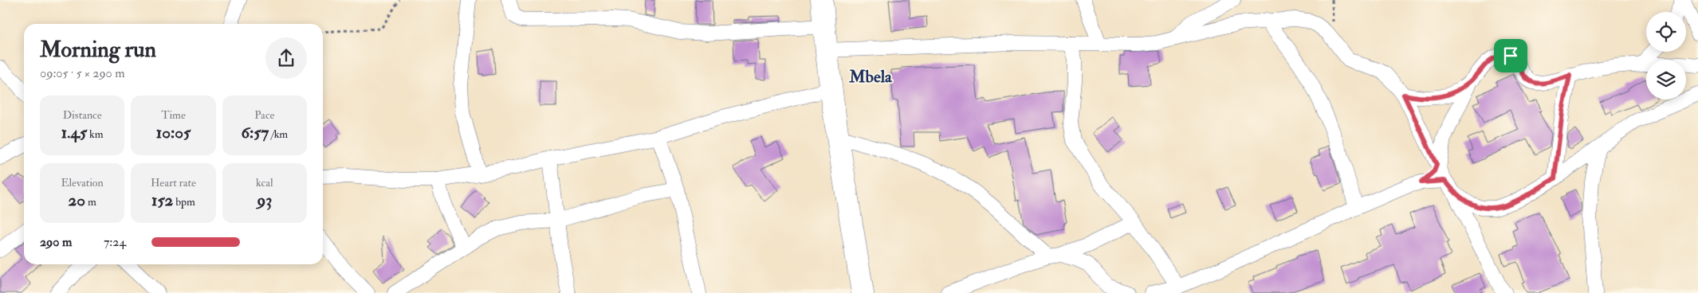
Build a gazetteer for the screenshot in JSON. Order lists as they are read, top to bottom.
{
  "districts": ["Mbela"],
  "page": {
    "heading": ["Morning run", "09:05 · 5 × 290 m"],
    "stats": [
      ["Distance", "1.45 km"],
      ["Time", "10:05"],
      ["Pace", "6:57 /km"],
      ["Elevation", "20 m"],
      ["Heart rate", "152 bpm"],
      ["kcal", "93"]
    ],
    "list": [
      {
        "name": "290 m",
        "note": "7:24"
      }
    ]
  }
}
